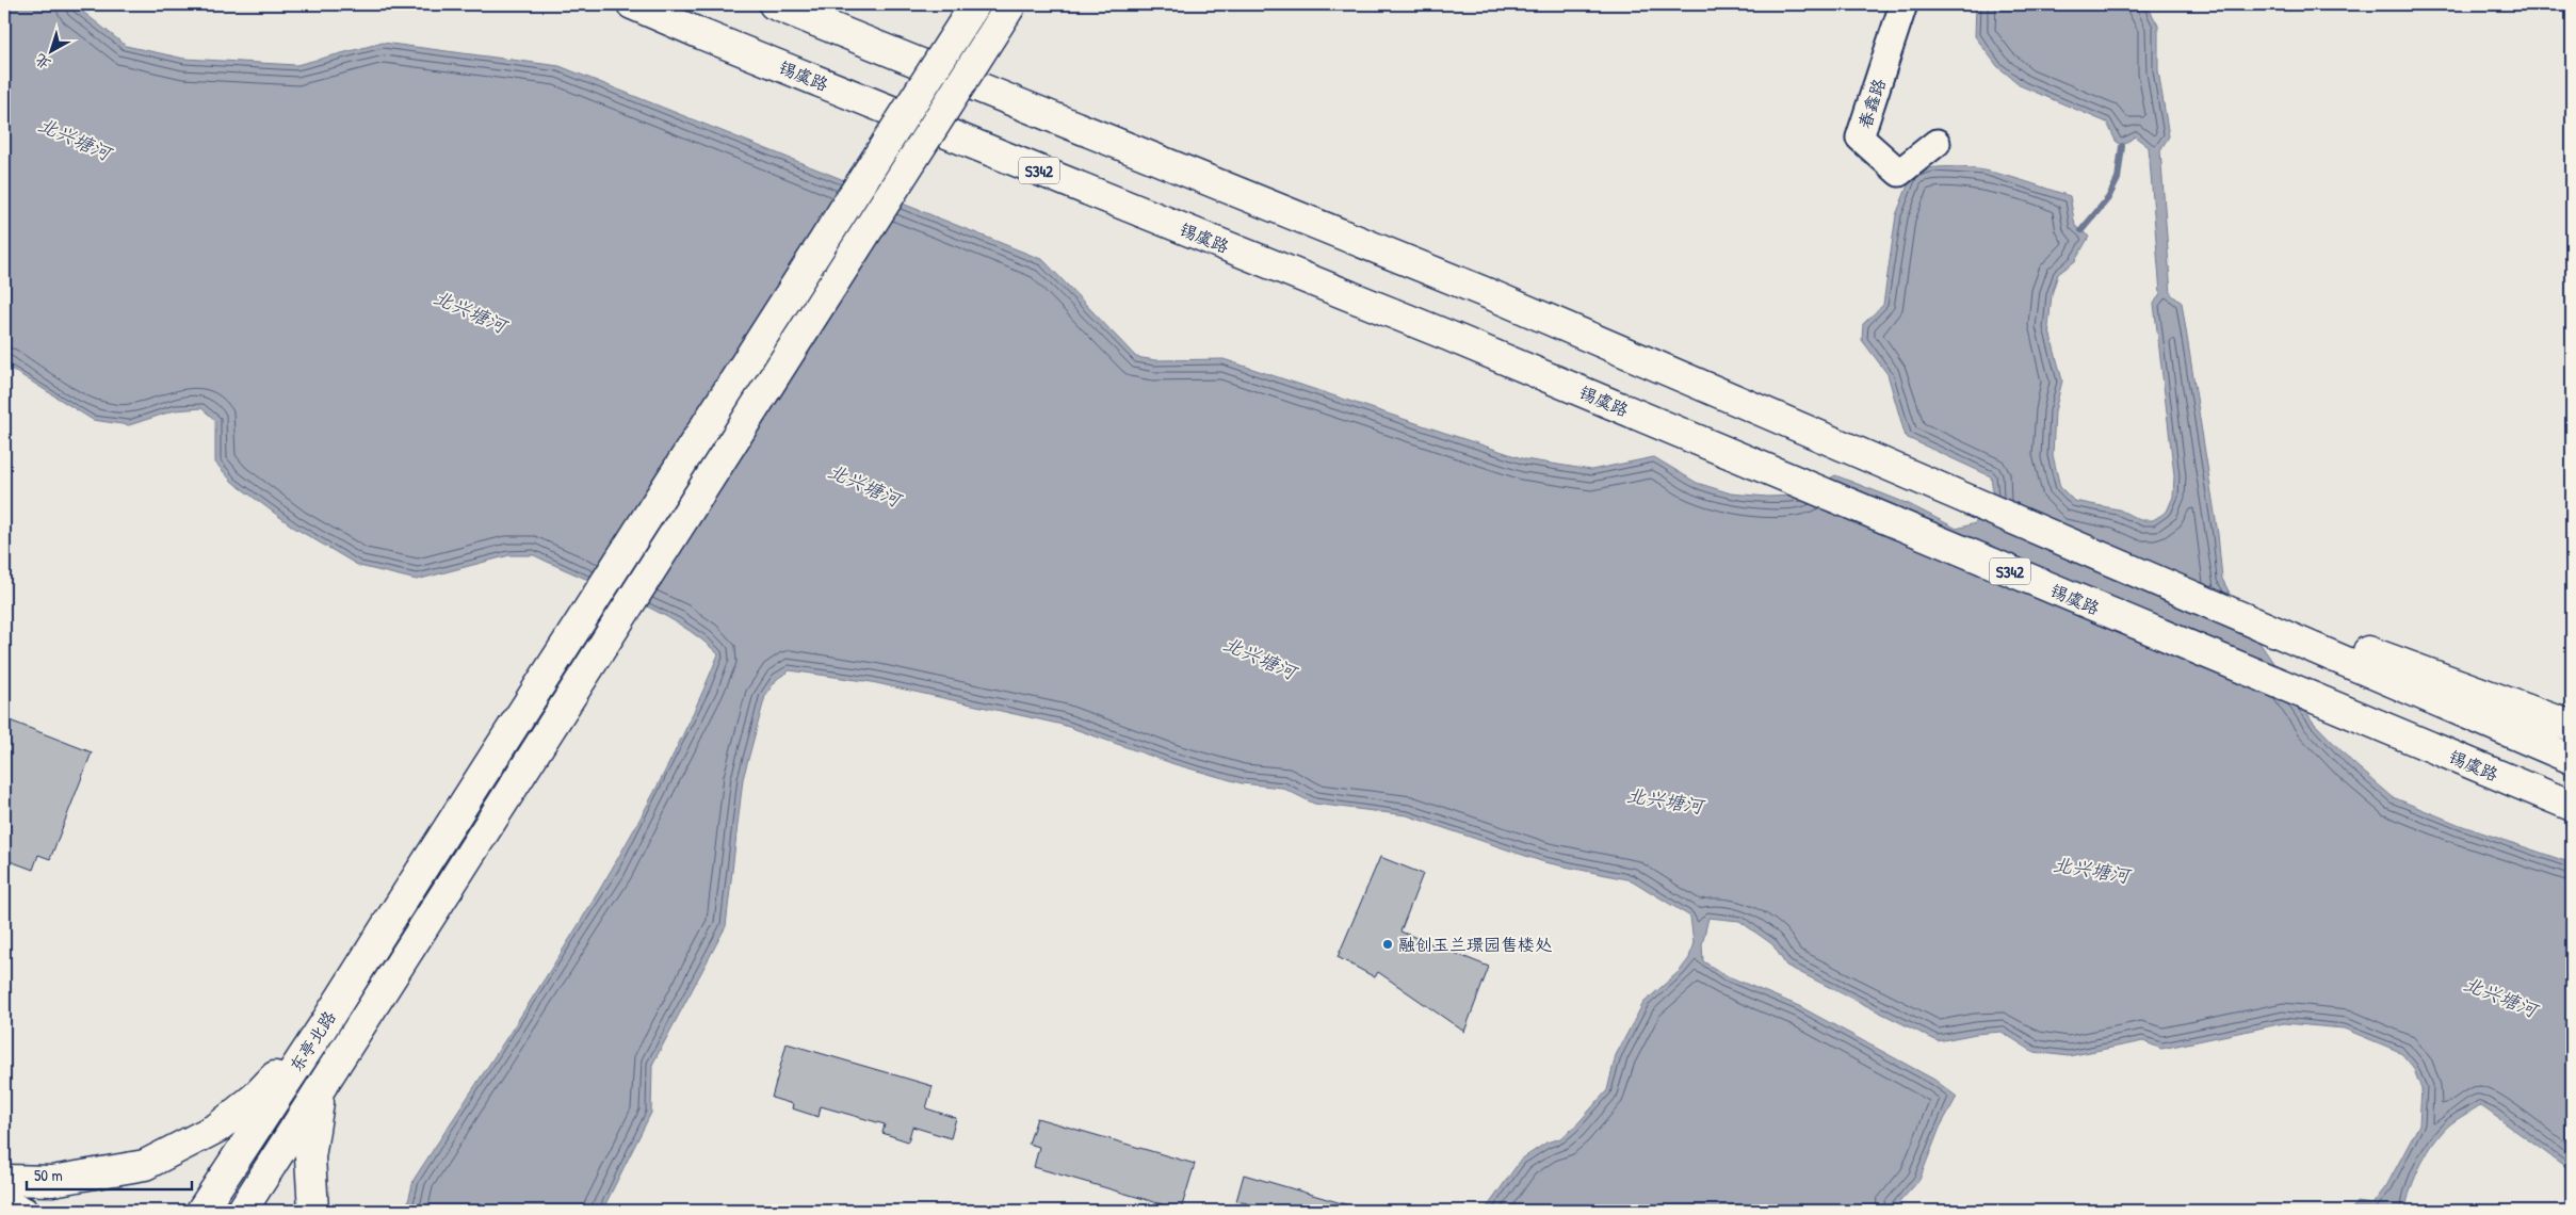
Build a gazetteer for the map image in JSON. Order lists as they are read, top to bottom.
{
  "streets": {
    "main road": ["锡虞路", "S342", "东亭北路"],
    "street": ["春鑫路"]
  },
  "water": ["北兴塘河"],
  "places": ["融创玉兰璟园售楼处"],
  "scale_bar": "50 m",
  "north": "bottom left"
}
